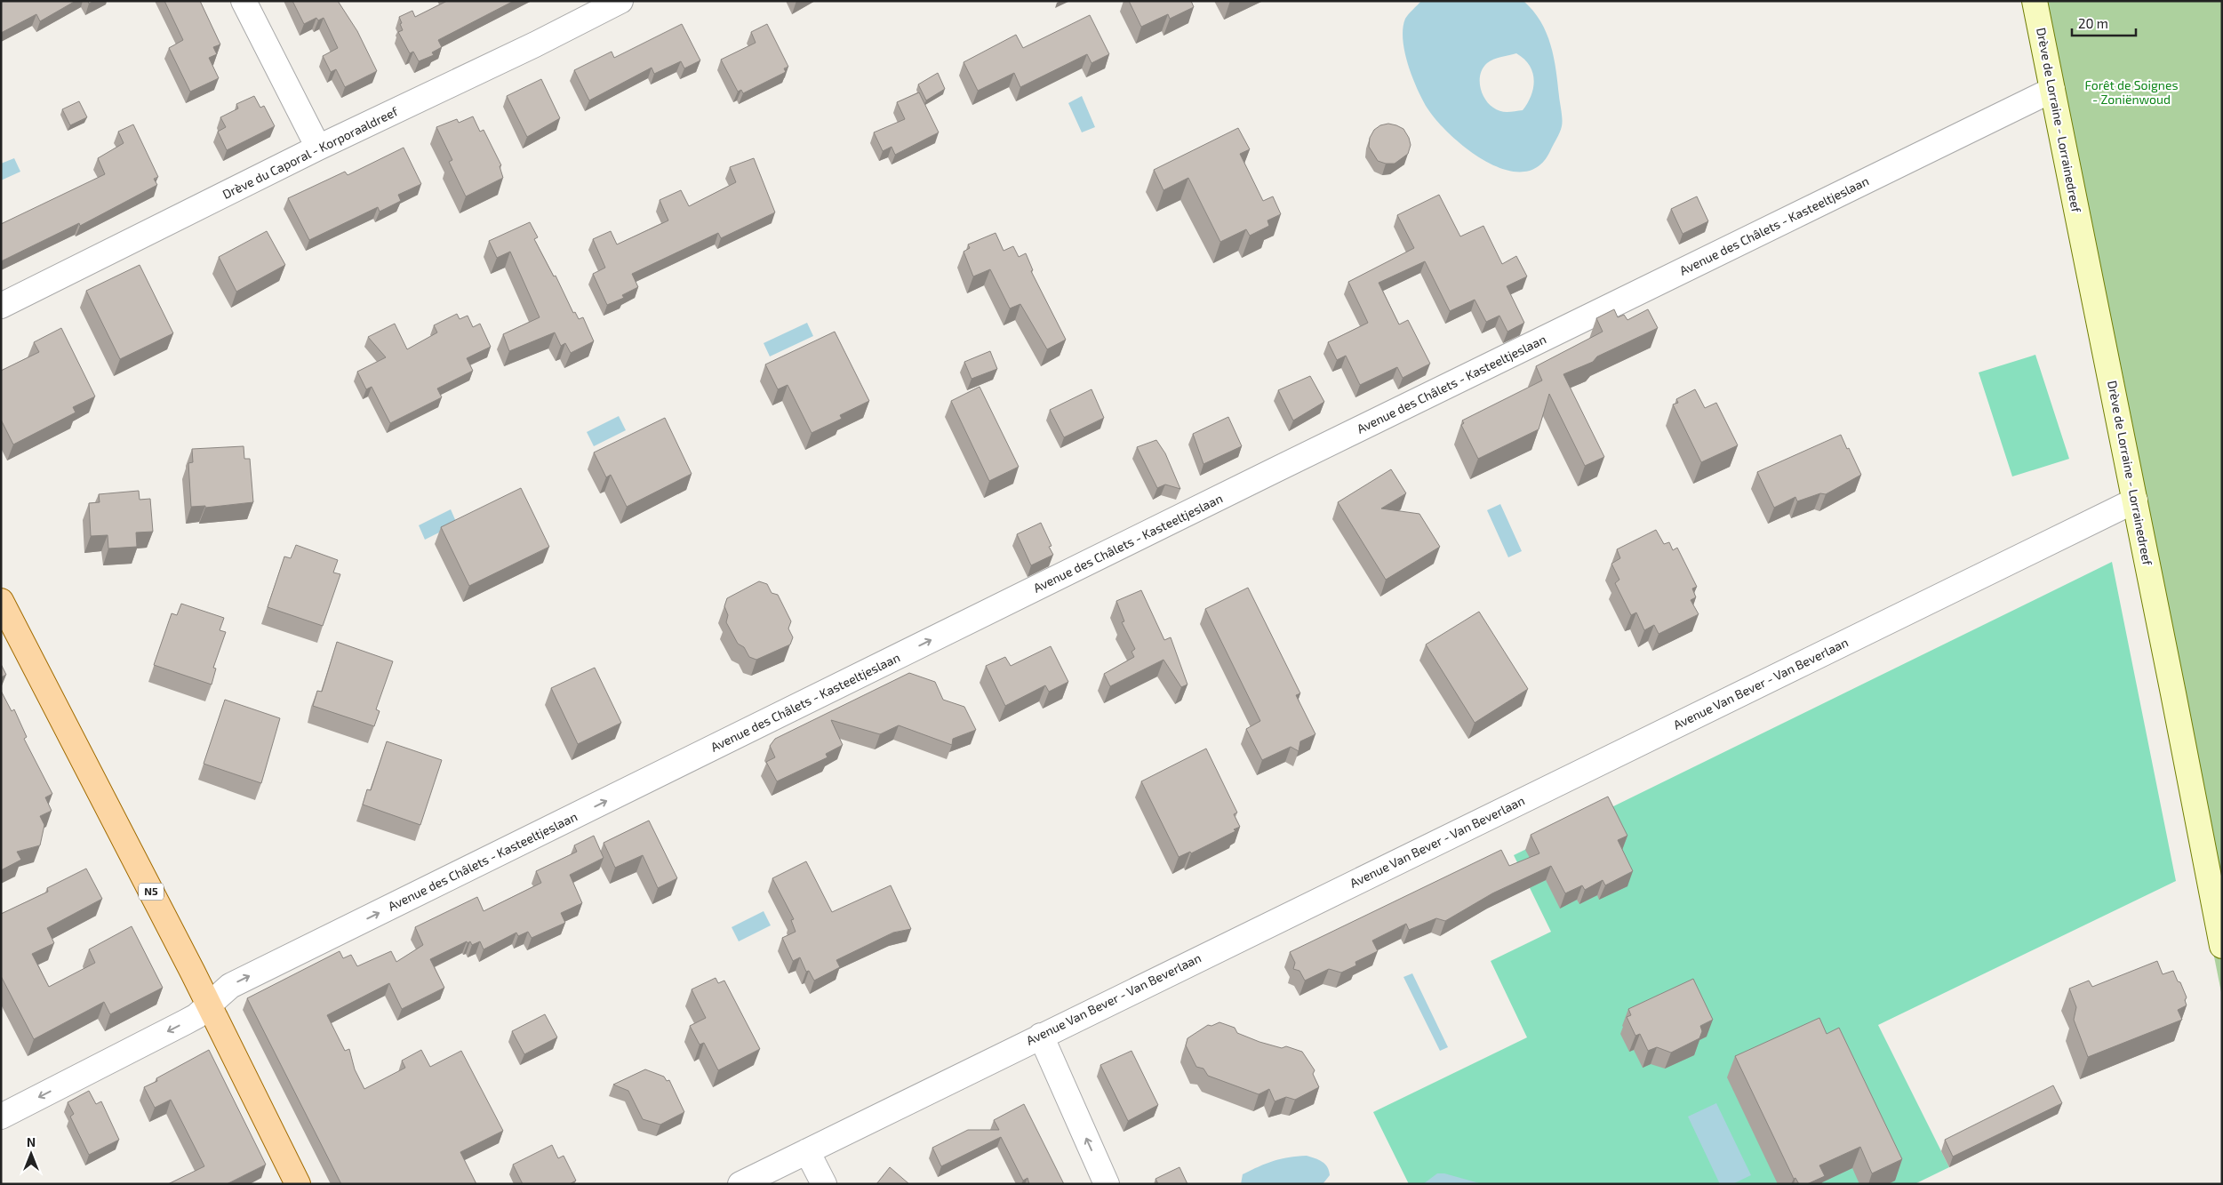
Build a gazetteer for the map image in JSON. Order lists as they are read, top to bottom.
{
  "streets": {
    "main road": ["Drève de Lorraine - Lorrainedreef", "N5"],
    "street": ["Drève du Caporal - Korporaaldreef", "Avenue des Châlets - Kasteeltjeslaan", "Avenue Van Bever - Van Beverlaan"]
  },
  "crossings": [
    ["Drève de Lorraine - Lorrainedreef", "Avenue des Châlets - Kasteeltjeslaan"],
    ["Drève de Lorraine - Lorrainedreef", "Avenue Van Bever - Van Beverlaan"],
    ["Avenue des Châlets - Kasteeltjeslaan", "N5"]
  ],
  "parks": ["Forêt de Soignes - Zoniënwoud"],
  "scale_bar": "20 m",
  "north": "top"
}
